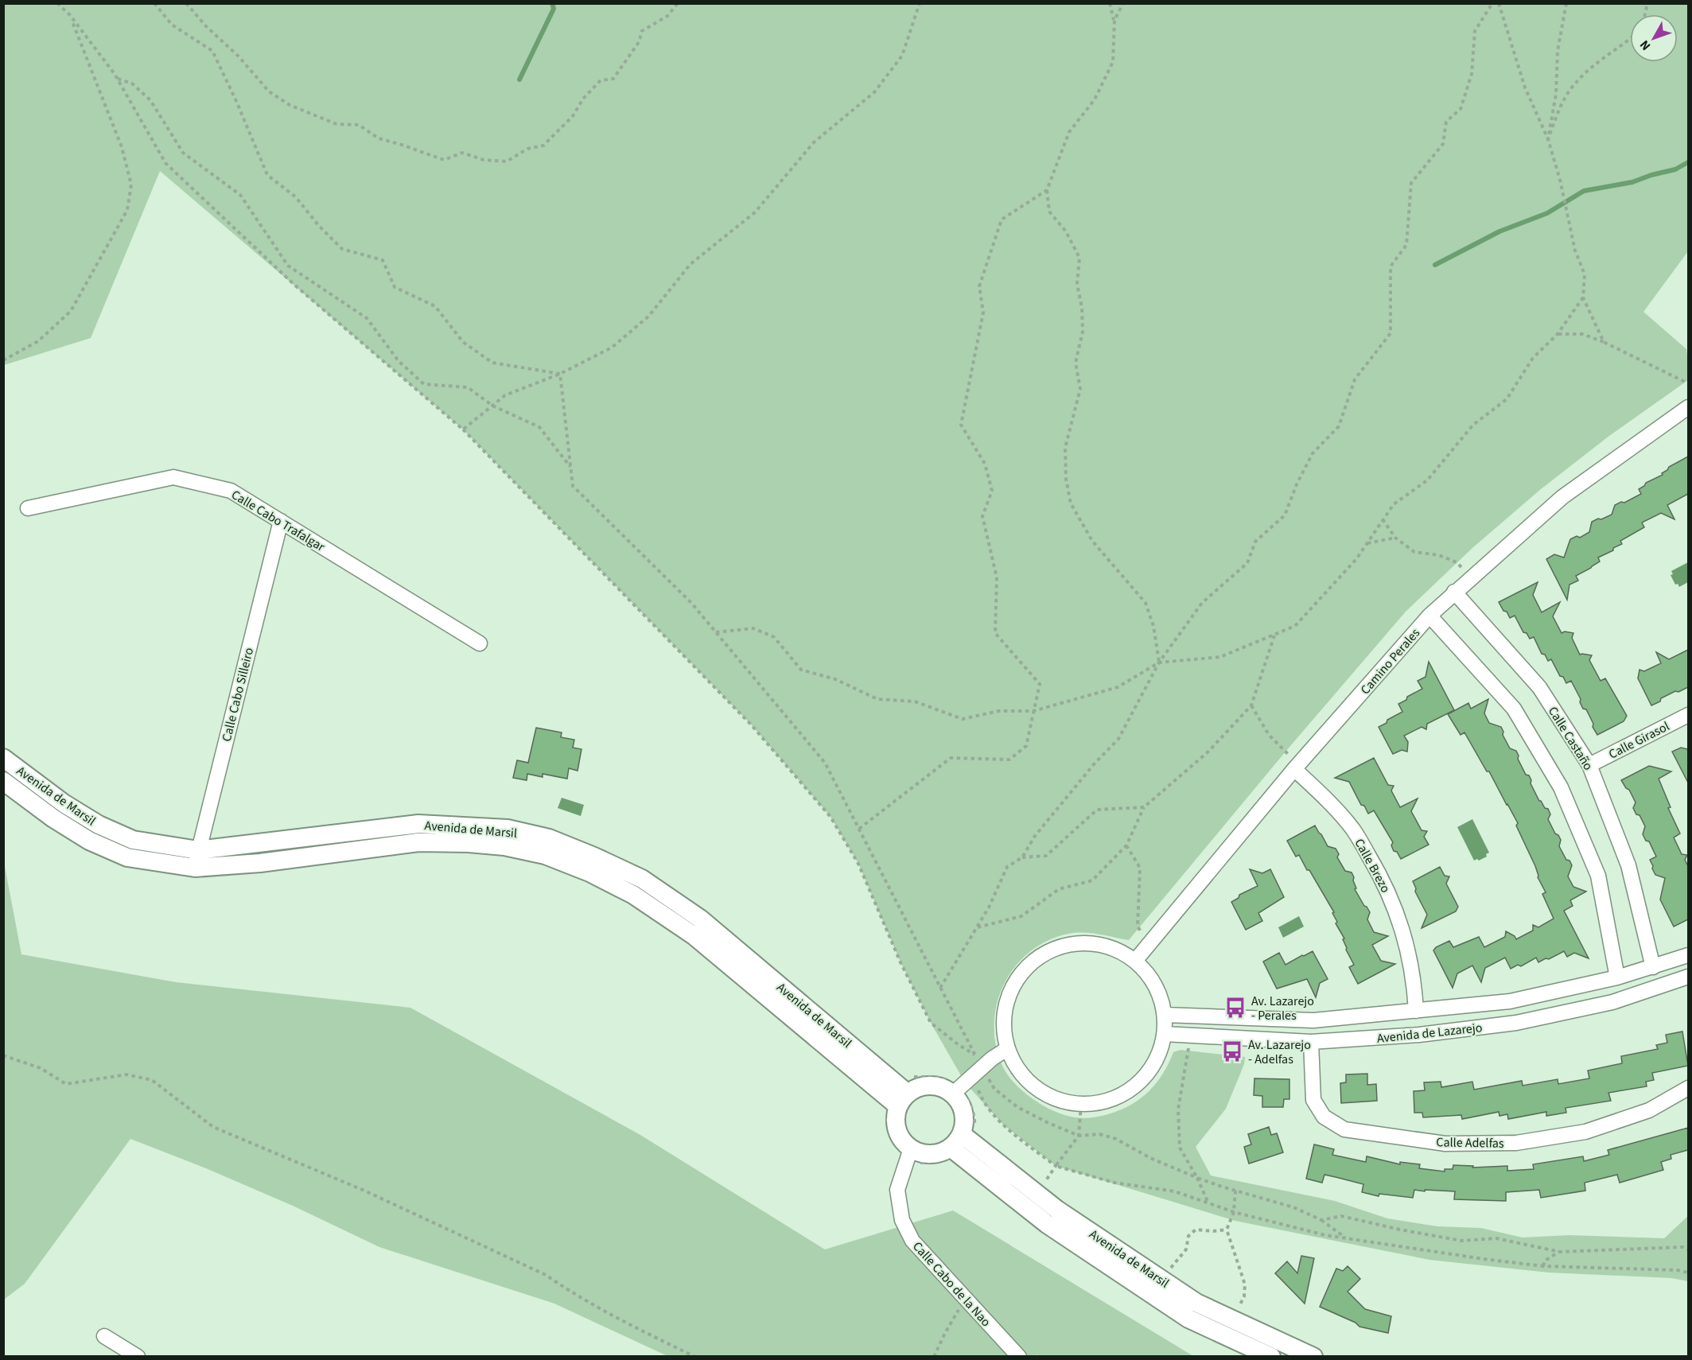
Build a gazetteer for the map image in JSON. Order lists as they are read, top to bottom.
{
  "streets": {
    "street": [
      "Calle Cabo Trafalgar",
      "Camino Perales",
      "Calle Cabo Silleiro",
      "Calle Castaño",
      "Calle Girasol",
      "Avenida de Marsil",
      "Calle Brezo",
      "Avenida de Lazarejo",
      "Calle Adelfas",
      "Calle Cabo de la Nao"
    ]
  },
  "crossings": [
    ["Calle Cabo Trafalgar", "Calle Cabo Silleiro"],
    ["Camino Perales", "Calle Castaño"],
    ["Camino Perales", "Calle Brezo"],
    ["Camino Perales", "Avenida de Lazarejo"],
    ["Calle Cabo Silleiro", "Avenida de Marsil"],
    ["Calle Castaño", "Calle Girasol"],
    ["Calle Castaño", "Avenida de Lazarejo"],
    ["Calle Brezo", "Avenida de Lazarejo"],
    ["Avenida de Lazarejo", "Calle Adelfas"]
  ],
  "places": {
    "bus stop": ["Av. Lazarejo - Perales", "Av. Lazarejo - Adelfas"]
  },
  "north": "bottom left"
}
